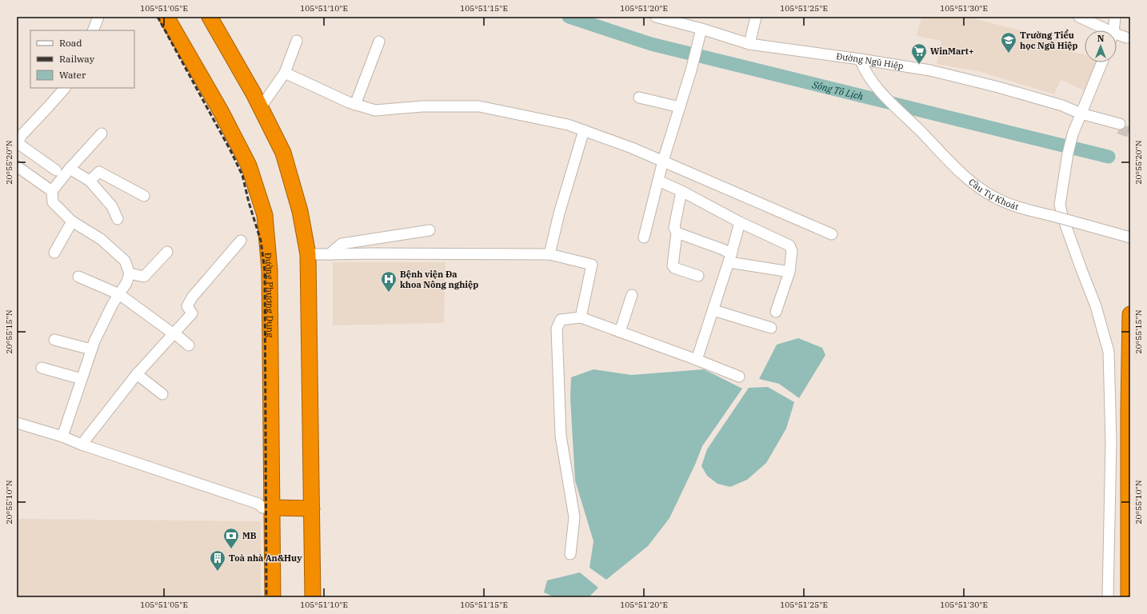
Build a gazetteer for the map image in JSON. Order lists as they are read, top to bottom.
{
  "streets": {
    "highway": ["Đường Phương Dung"],
    "street": ["Đường Ngũ Hiệp", "Cầu Tự Khoát"]
  },
  "crossings": [
    ["Đường Ngũ Hiệp", "Cầu Tự Khoát"]
  ],
  "water": ["Sông Tô Lịch"],
  "places": {
    "school or university": ["Trường Tiểu học Ngũ Hiệp"],
    "supermarket": ["WinMart+"],
    "hospital": ["Bệnh viện Đa khoa Nông nghiệp"],
    "bank": ["MB"],
    "building": ["Toà nhà An&Huy"]
  },
  "legend": ["Road", "Railway", "Water"],
  "north": "top",
  "coordinates": [
    "105°51'05\"E",
    "105°51'10\"E",
    "105°51'15\"E",
    "105°51'20\"E",
    "105°51'25\"E",
    "105°51'30\"E",
    "20°55'20\"N",
    "20°55'15\"N",
    "20°55'10\"N"
  ]
}
